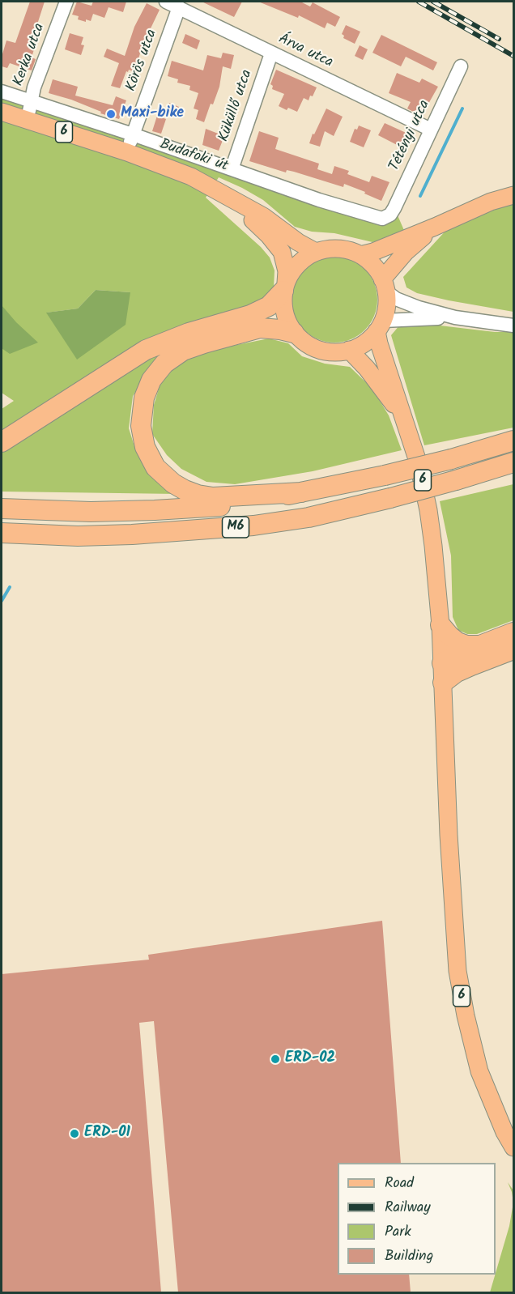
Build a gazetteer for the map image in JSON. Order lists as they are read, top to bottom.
{
  "streets": {
    "highway": ["M6"],
    "main road": ["6", "Budafoki út"],
    "street": [
      "Árva utca",
      "Kerka utca",
      "Körös utca",
      "Küküllő utca",
      "Tétényi utca"
    ]
  },
  "crossings": [
    ["Árva utca", "Körös utca"],
    ["Árva utca", "Küküllő utca"],
    ["Árva utca", "Tétényi utca"],
    ["Kerka utca", "Budafoki út"],
    ["Körös utca", "Budafoki út"],
    ["Küküllő utca", "Budafoki út"],
    ["6", "Budafoki út"],
    ["Tétényi utca", "Budafoki út"]
  ],
  "places": ["Maxi-bike", "ERD-02", "ERD-01"],
  "legend": [
    "Road",
    "Railway",
    "Park",
    "Building"
  ]
}
